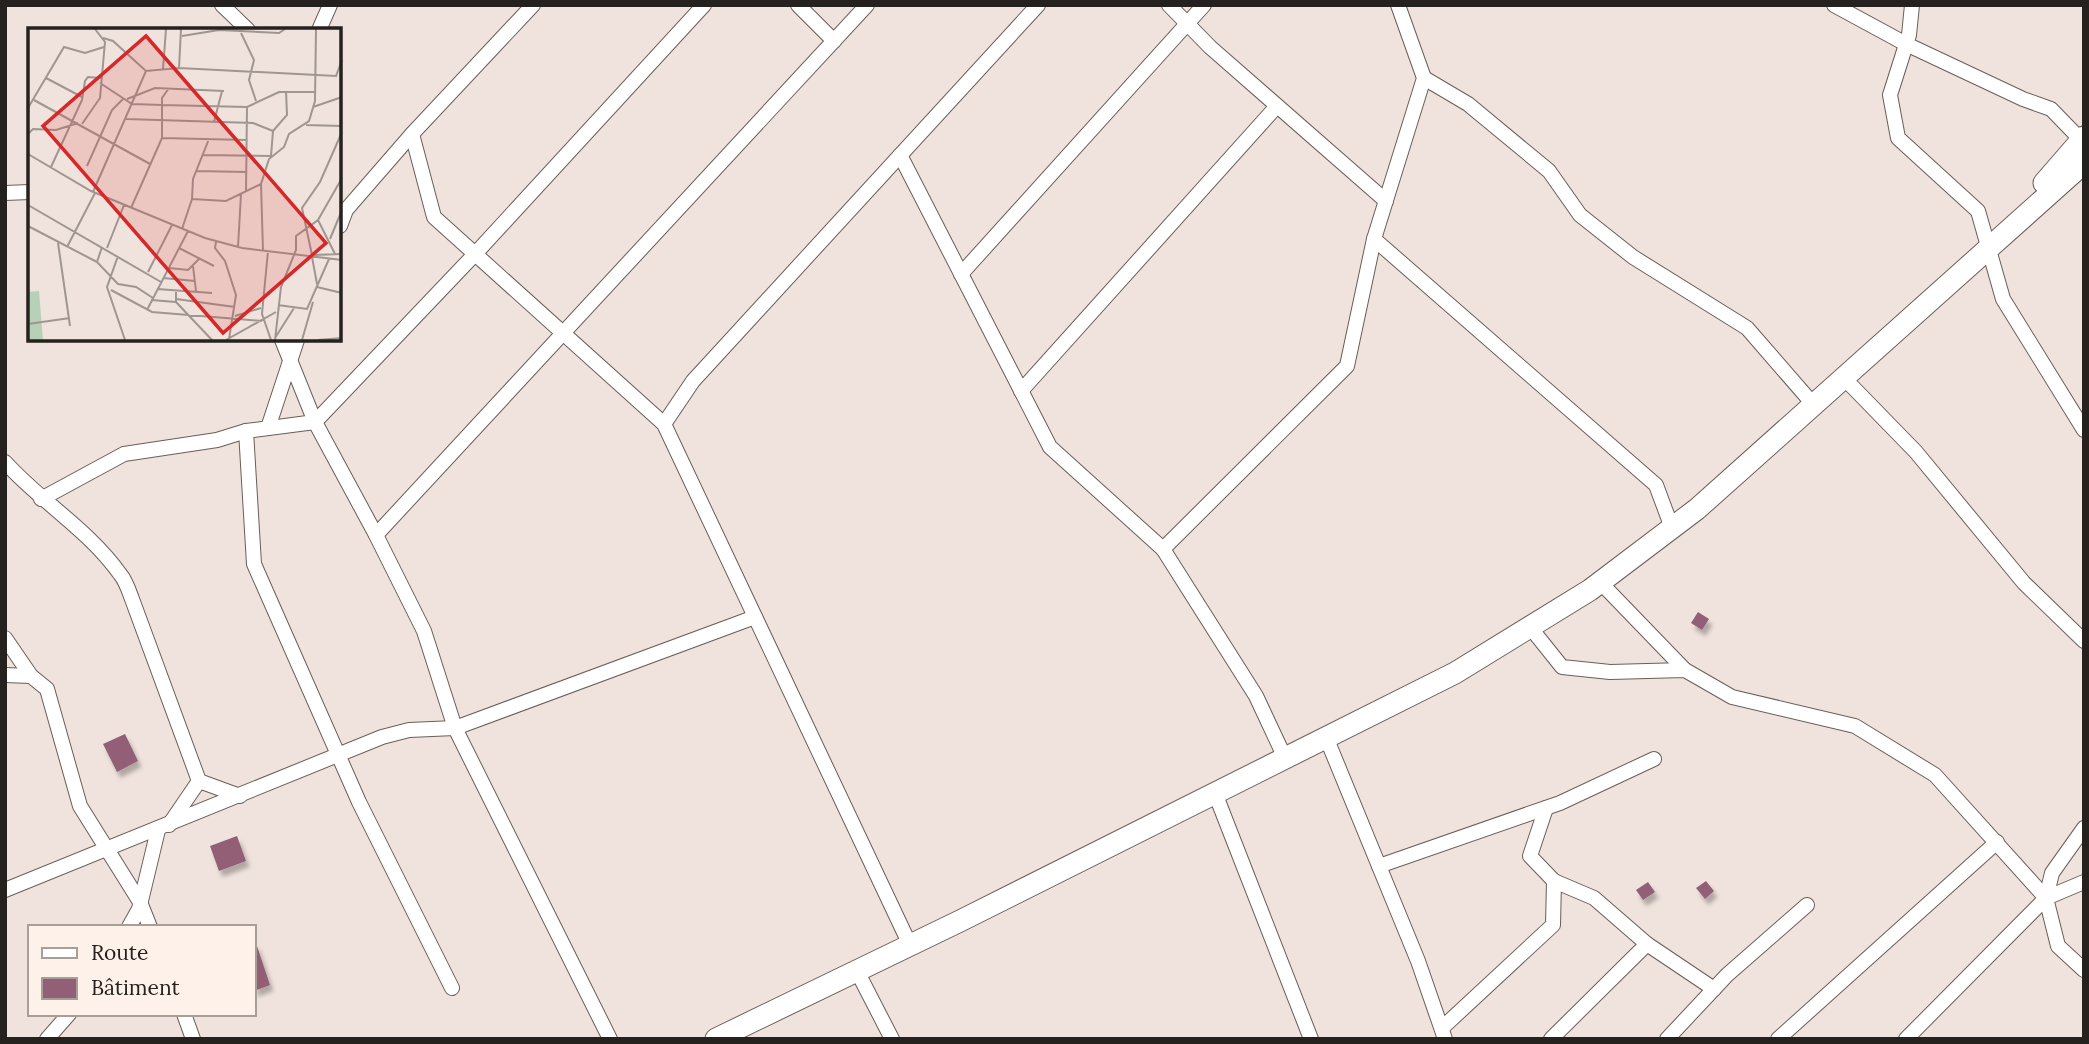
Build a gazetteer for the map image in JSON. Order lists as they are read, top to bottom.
{
  "legend": ["Route", "Bâtiment"]
}
